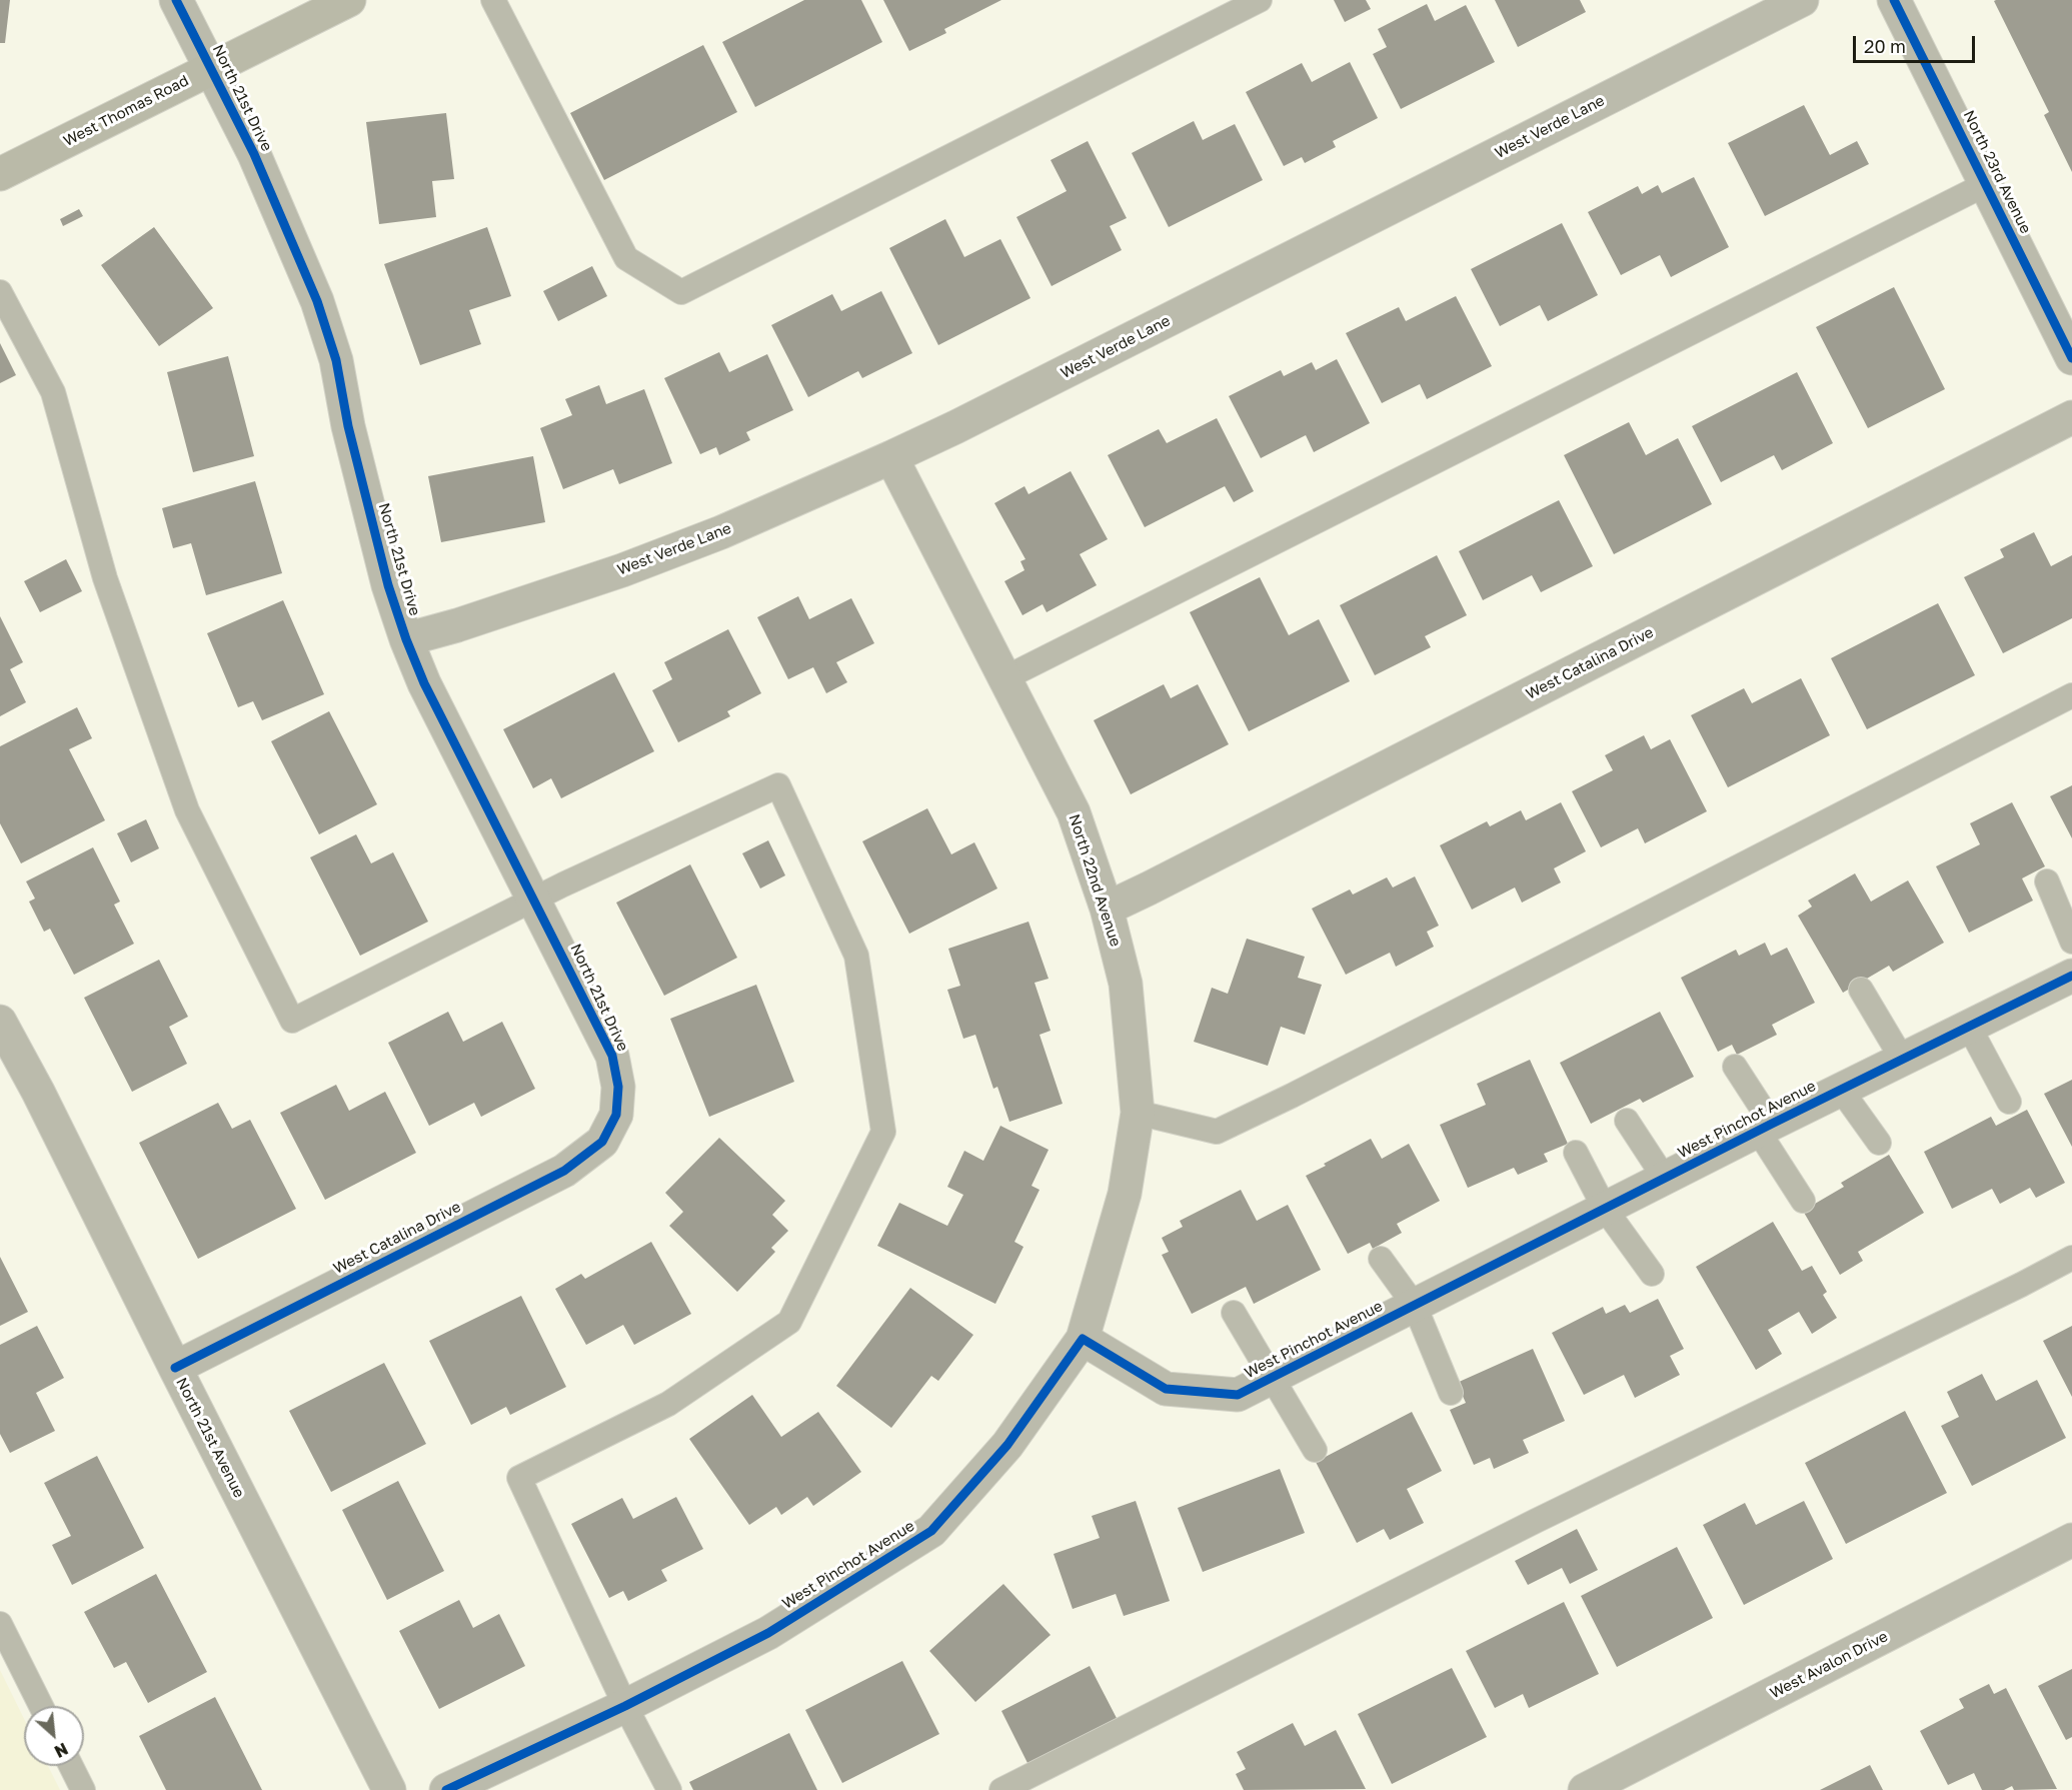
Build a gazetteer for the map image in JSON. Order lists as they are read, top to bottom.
{
  "streets": {
    "main road": ["West Thomas Road"],
    "street": [
      "North 21st Drive",
      "West Verde Lane",
      "North 23rd Avenue",
      "West Catalina Drive",
      "North 22nd Avenue",
      "West Pinchot Avenue",
      "North 21st Avenue",
      "West Avalon Drive"
    ]
  },
  "crossings": [
    ["North 21st Drive", "West Thomas Road"],
    ["North 21st Drive", "West Verde Lane"],
    ["North 21st Drive", "West Catalina Drive"],
    ["West Verde Lane", "North 22nd Avenue"],
    ["West Catalina Drive", "North 22nd Avenue"],
    ["West Catalina Drive", "North 21st Avenue"],
    ["North 22nd Avenue", "West Pinchot Avenue"]
  ],
  "scale_bar": "20 m",
  "north": "bottom right"
}
